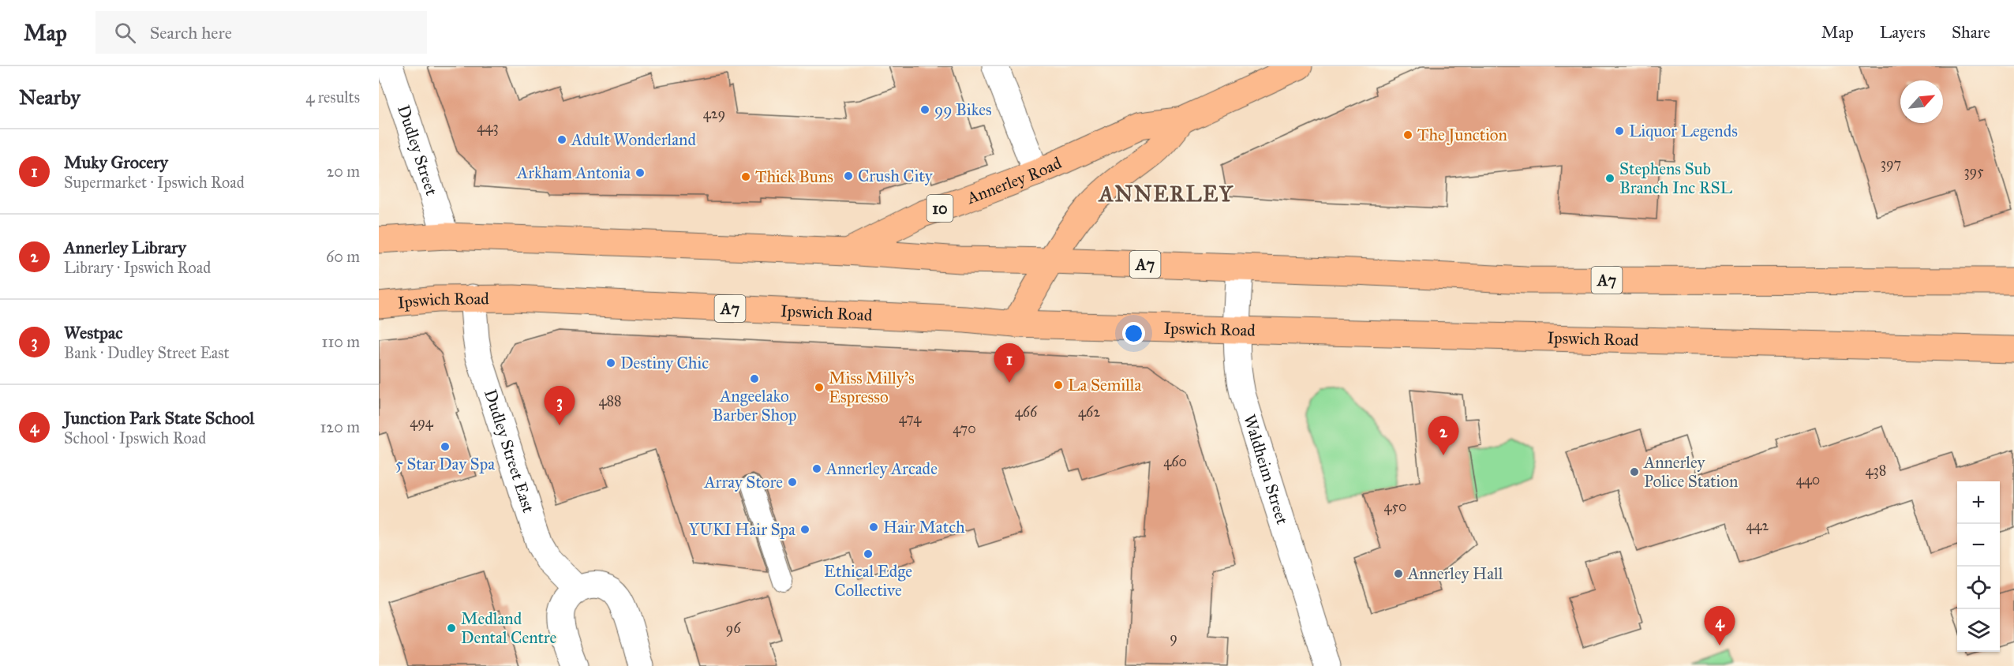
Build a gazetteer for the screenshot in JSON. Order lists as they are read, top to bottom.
{
  "streets": {
    "main road": [
      "Annerley Road",
      "10",
      "A7",
      "Ipswich Road"
    ],
    "street": ["Dudley Street", "Dudley Street East", "Waldheim Street"]
  },
  "crossings": [
    ["Dudley Street", "A7"],
    ["Annerley Road", "A7"],
    ["Annerley Road", "Ipswich Road"],
    ["A7", "Waldheim Street"],
    ["Ipswich Road", "Dudley Street East"],
    ["Ipswich Road", "Waldheim Street"]
  ],
  "districts": ["ANNERLEY"],
  "places": [
    "99 Bikes",
    "Liquor Legends",
    "The Junction",
    "Adult Wonderland",
    "Arkham Antonia",
    "Crush City",
    "Thick Buns",
    "Stephens Sub Branch Inc RSL",
    "Destiny Chic",
    "Angeelako Barber Shop",
    "La Semilla",
    "Miss Milly’s Espresso",
    "5 Star Day Spa",
    "Annerley Arcade",
    "Annerley Police Station",
    "Array Store",
    "Hair Match",
    "YUKI Hair Spa",
    "Ethical Edge Collective",
    "Annerley Hall",
    "Medland Dental Centre"
  ],
  "house_numbers": [
    "429",
    "443",
    "397",
    "395",
    "488",
    "466",
    "462",
    "474",
    "494",
    "470",
    "460",
    "438",
    "440",
    "450",
    "442",
    "96",
    "9"
  ],
  "north": "top right",
  "page": {
    "header": "Map",
    "search": "Search here",
    "nav": ["Map", "Layers", "Share"],
    "heading": ["Nearby", "4 results"],
    "list": [
      {
        "mark": "1",
        "name": "Muky Grocery",
        "note": "Supermarket · Ipswich Road",
        "value": "20 m"
      },
      {
        "mark": "2",
        "name": "Annerley Library",
        "note": "Library · Ipswich Road",
        "value": "60 m"
      },
      {
        "mark": "3",
        "name": "Westpac",
        "note": "Bank · Dudley Street East",
        "value": "110 m"
      },
      {
        "mark": "4",
        "name": "Junction Park State School",
        "note": "School · Ipswich Road",
        "value": "120 m"
      }
    ],
    "pins": [
      "1",
      "3",
      "2",
      "4"
    ],
    "map_buttons": ["+", "−"]
  }
}
